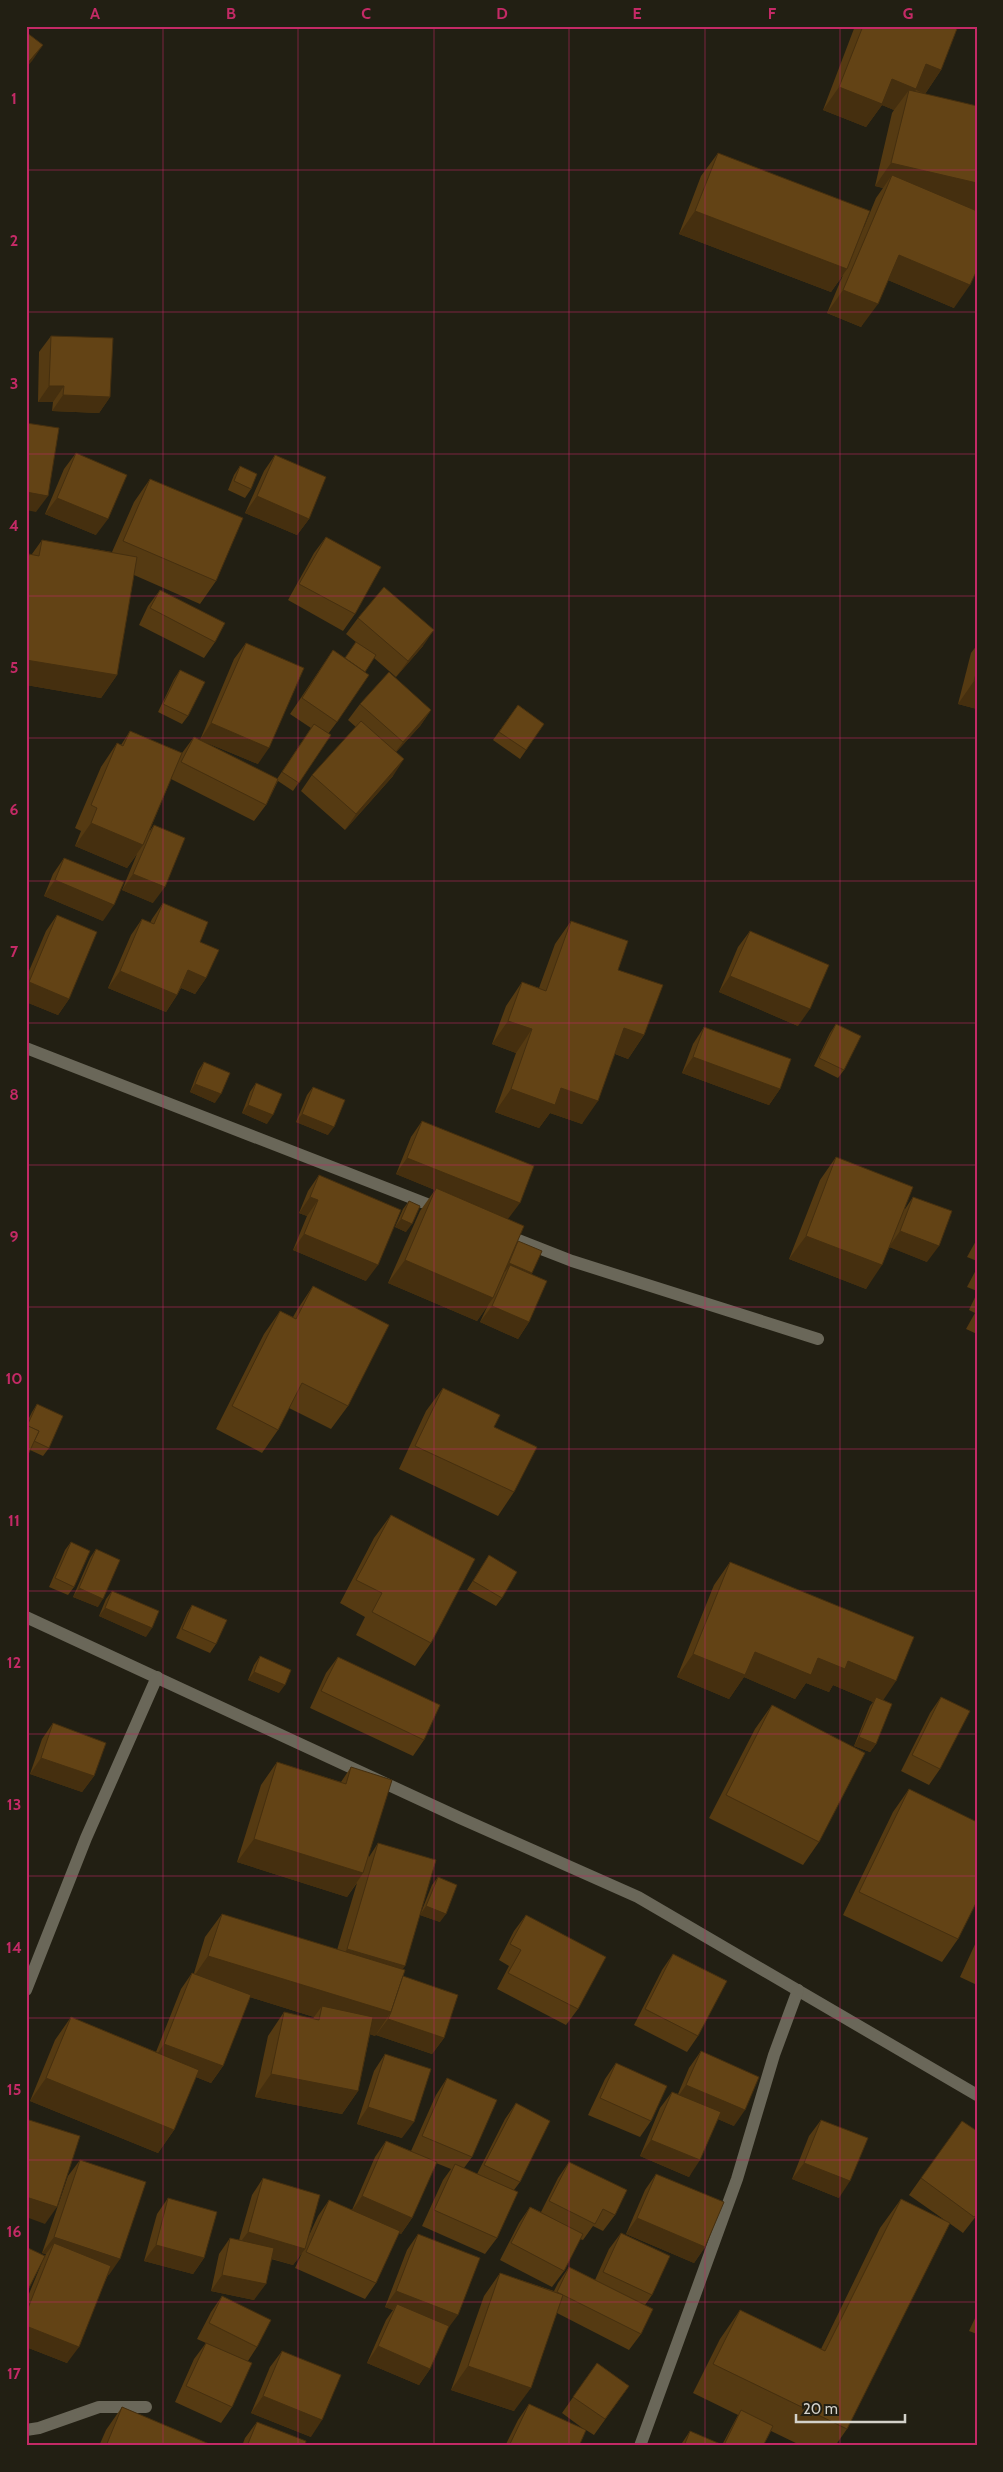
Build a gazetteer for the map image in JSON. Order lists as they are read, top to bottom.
{
  "scale_bar": "20 m",
  "grid": {
    "columns": [
      "A",
      "B",
      "C",
      "D",
      "E",
      "F",
      "G"
    ],
    "rows": [
      "1",
      "2",
      "3",
      "4",
      "5",
      "6",
      "7",
      "8",
      "9",
      "10",
      "11",
      "12",
      "13",
      "14",
      "15",
      "16",
      "17"
    ]
  }
}
